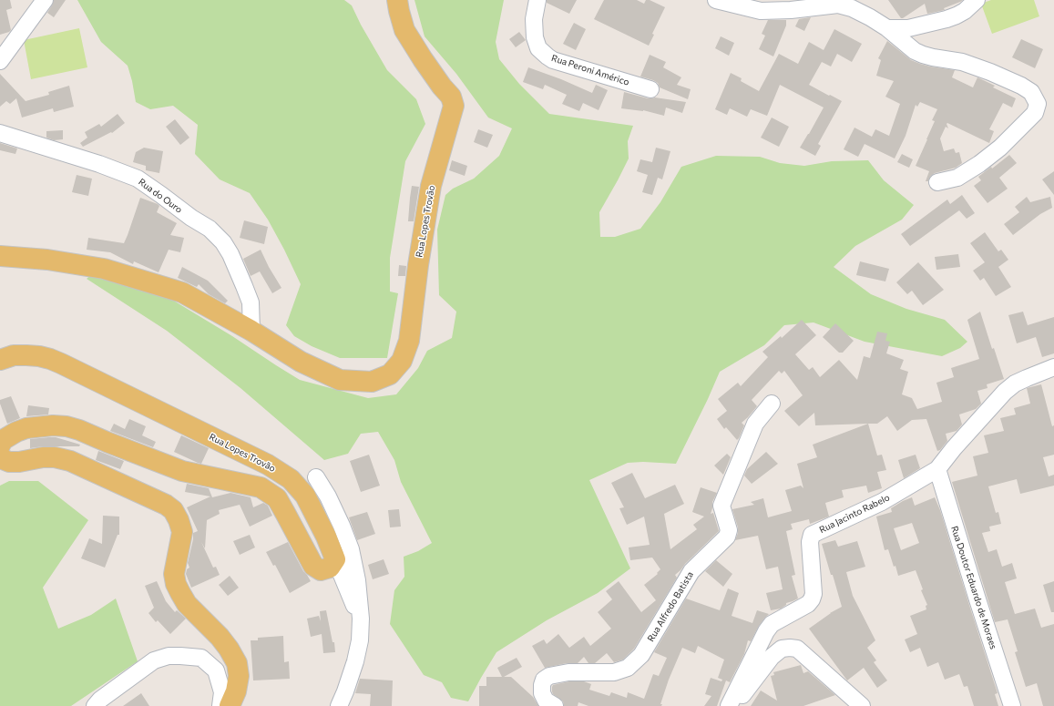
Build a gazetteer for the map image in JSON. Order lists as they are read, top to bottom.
{
  "streets": {
    "main road": ["Rua Lopes Trovão"],
    "street": [
      "Rua Peroni Américo",
      "Rua do Ouro",
      "Rua Jacinto Rabelo",
      "Rua Doutor Eduardo de Moraes",
      "Rua Alfredo Batista"
    ]
  },
  "crossings": [
    ["Rua do Ouro", "Rua Lopes Trovão"],
    ["Rua Jacinto Rabelo", "Rua Doutor Eduardo de Moraes"]
  ]
}
